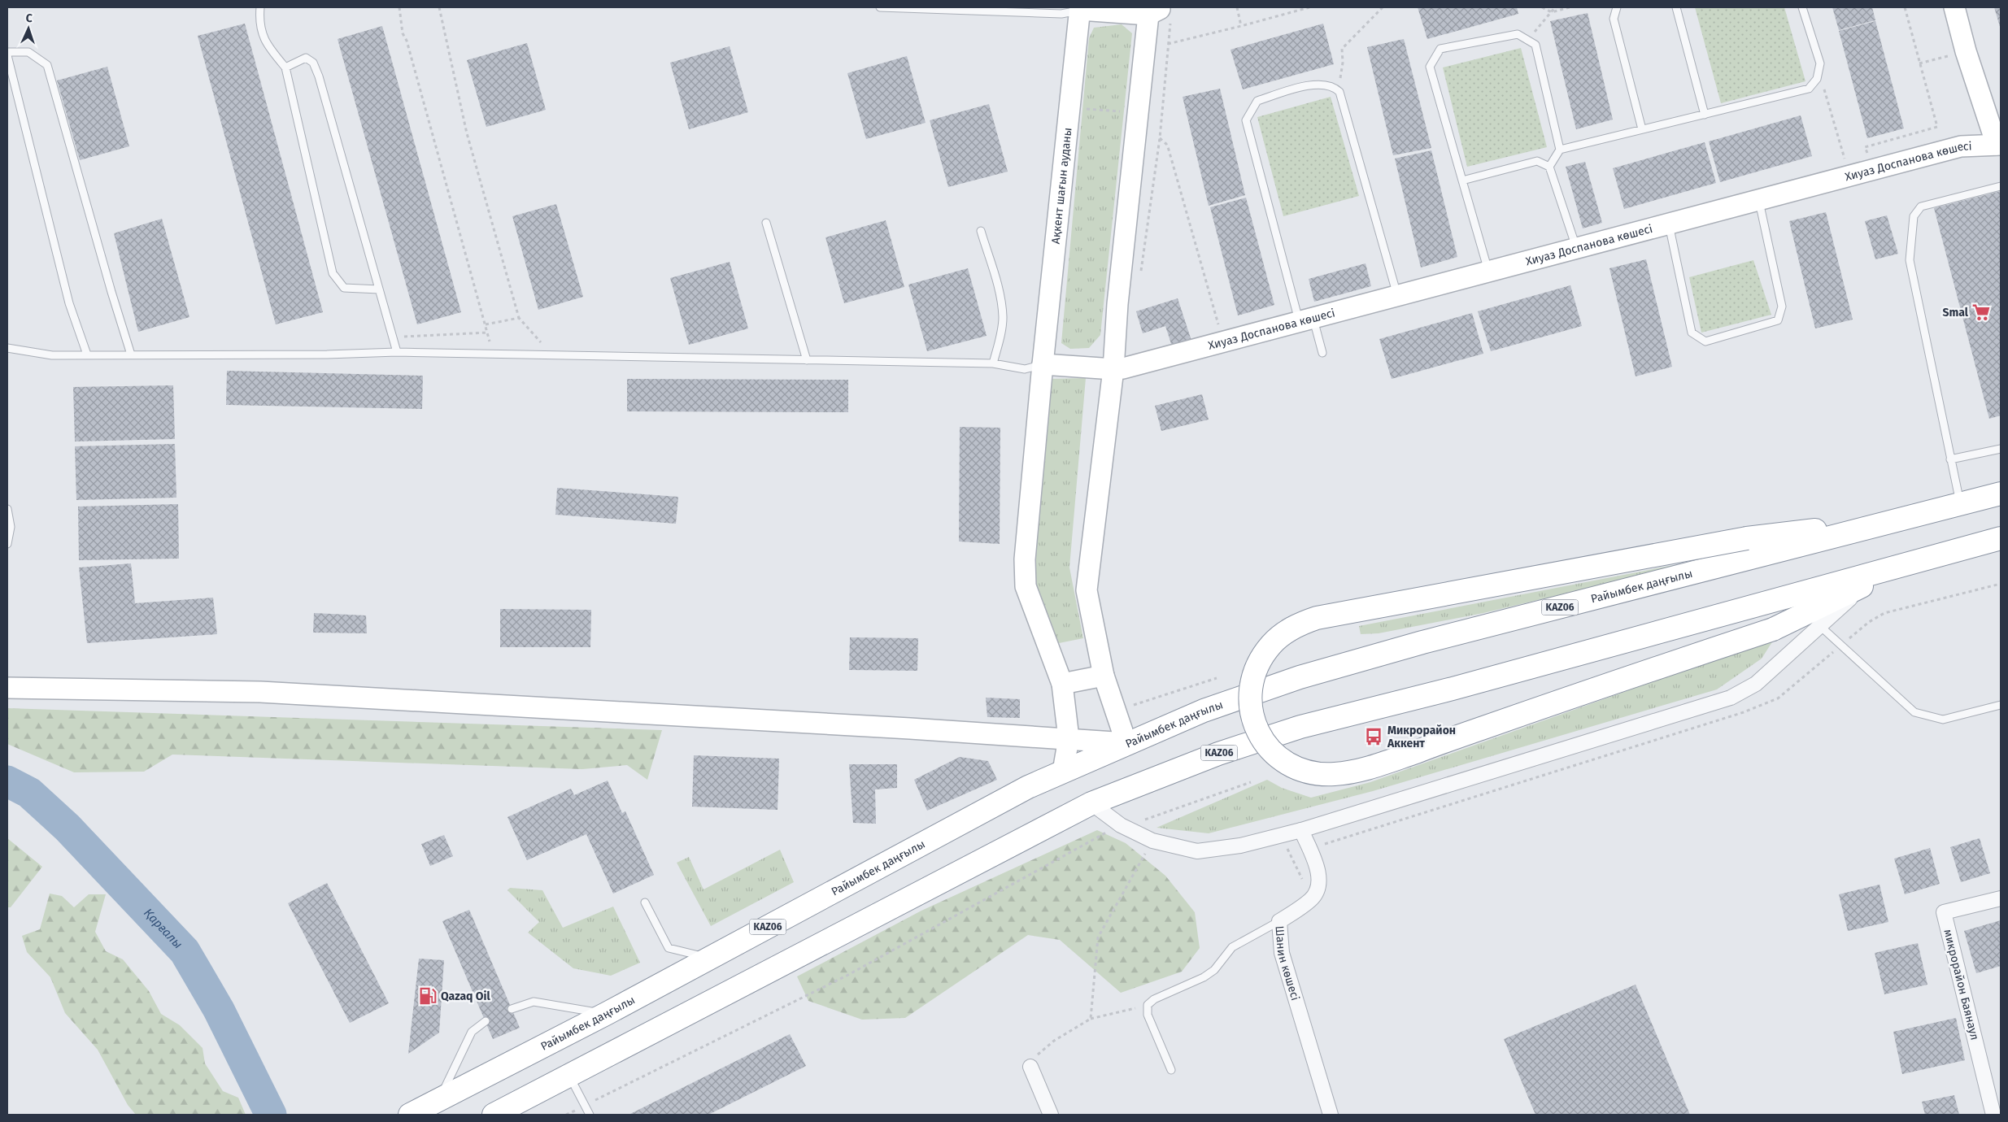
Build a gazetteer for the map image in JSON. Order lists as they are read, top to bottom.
{
  "streets": {
    "highway": ["Райымбек даңғылы", "KАZ06"],
    "street": [
      "Хиуаз Доспанова көшесі",
      "Ақкент шағын ауданы",
      "Шанин көшесі",
      "микрорайон Баянаул"
    ]
  },
  "crossings": [
    ["Хиуаз Доспанова көшесі", "Ақкент шағын ауданы"],
    ["Ақкент шағын ауданы", "Райымбек даңғылы"]
  ],
  "water": ["Қарғалы"],
  "places": {
    "supermarket": ["Smal"],
    "bus stop": ["Микрорайон Аккент"],
    "fuel station": ["Qazaq Oil"]
  },
  "north": "top"
}
